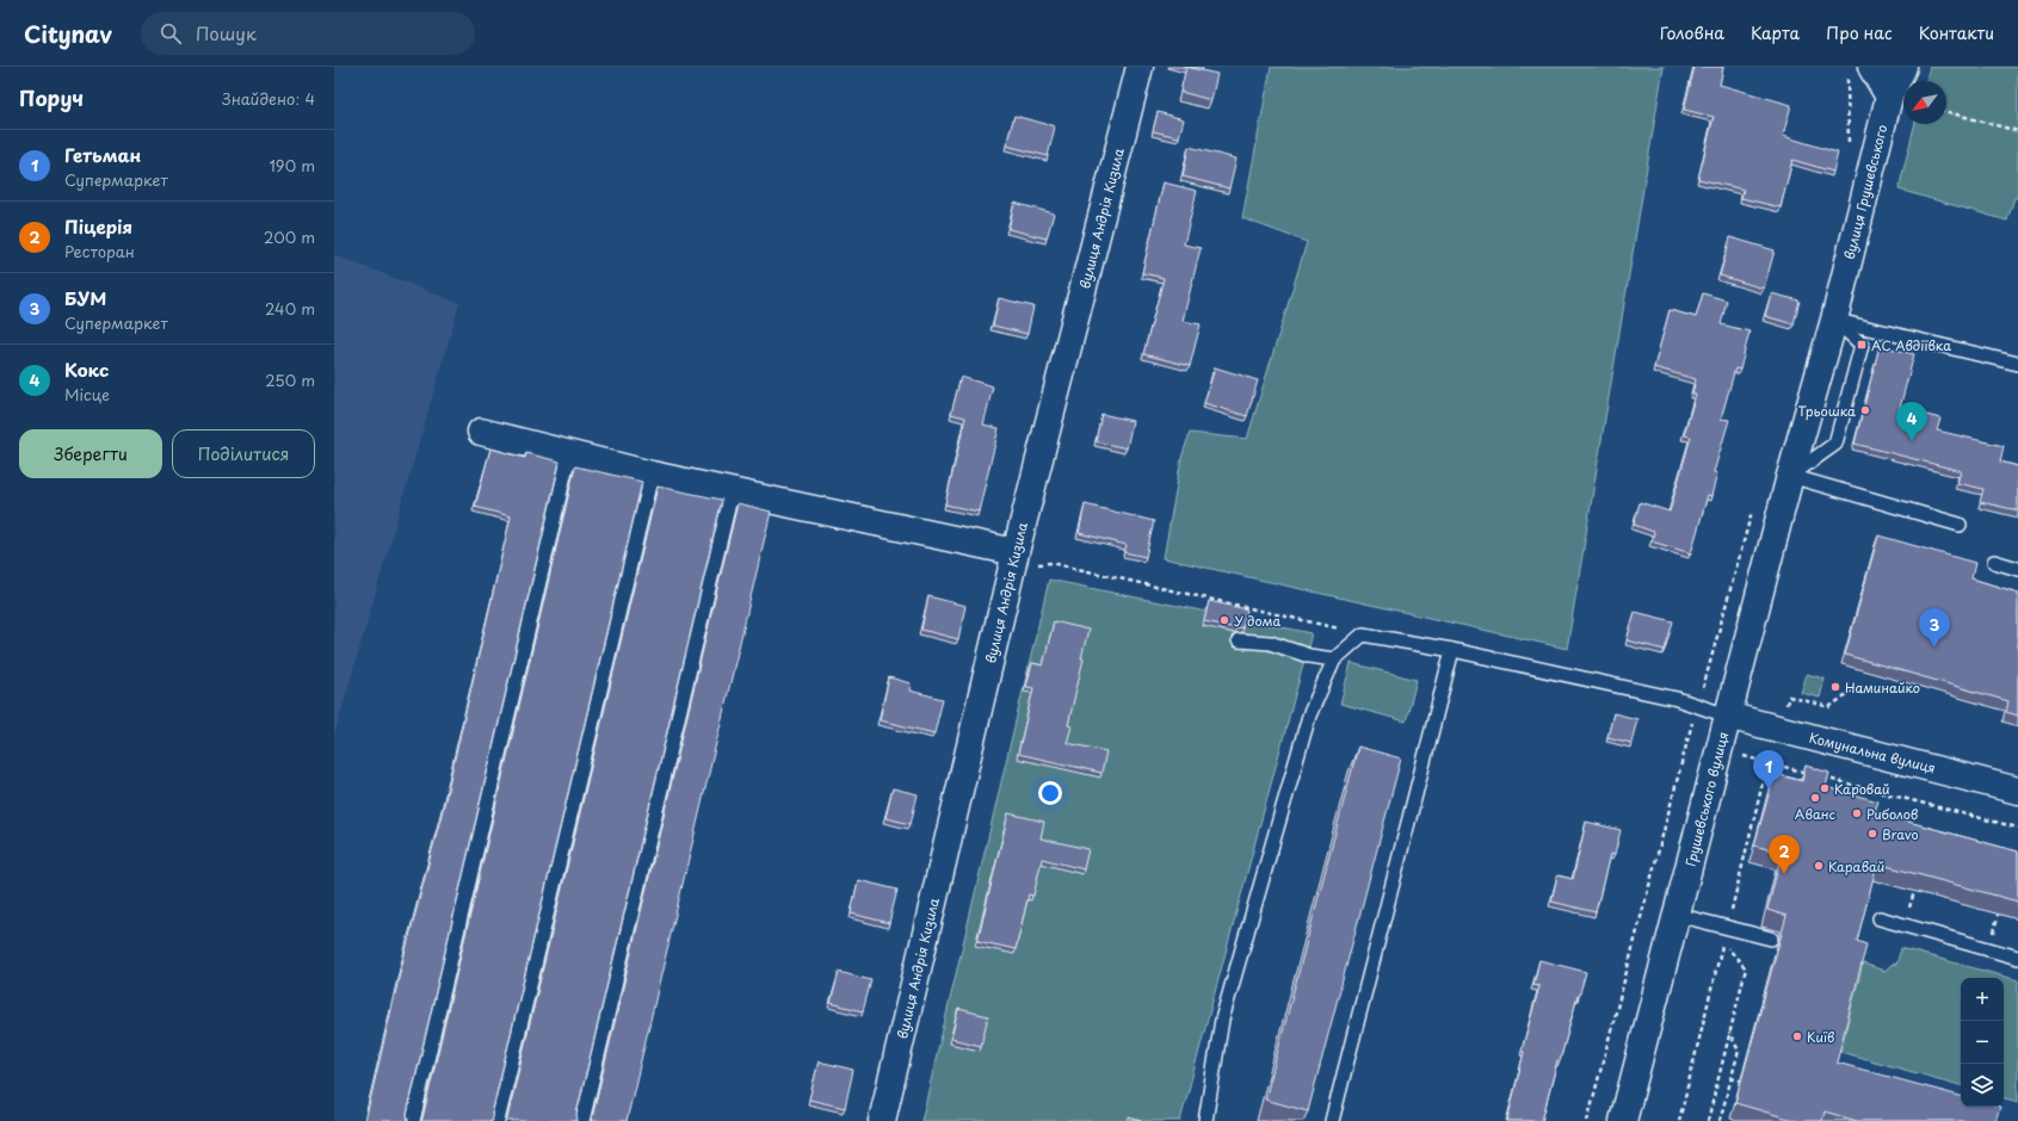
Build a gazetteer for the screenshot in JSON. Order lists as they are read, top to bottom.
{
  "streets": {
    "street": [
      "вулиця Грушевського",
      "вулиця Андрія Кизила",
      "Комунальна вулиця",
      "Грушевського вулиця"
    ]
  },
  "crossings": [
    ["вулиця Грушевського", "Грушевського вулиця"],
    ["Комунальна вулиця", "Грушевського вулиця"]
  ],
  "places": {
    "transit": ["АС Авдіївка"],
    "other": [
      "Трьошка",
      "У дома",
      "Наминайко",
      "Каровай",
      "Аванс",
      "Риболов",
      "Bravo",
      "Каравай",
      "Київ"
    ]
  },
  "north": "bottom left",
  "page": {
    "header": "Citynav",
    "search": "Пошук",
    "nav": [
      "Головна",
      "Карта",
      "Про нас",
      "Контакти"
    ],
    "heading": ["Поруч", "Знайдено: 4"],
    "list": [
      {
        "mark": "1",
        "name": "Гетьман",
        "note": "Супермаркет",
        "value": "190 m"
      },
      {
        "mark": "2",
        "name": "Піцерія",
        "note": "Ресторан",
        "value": "200 m"
      },
      {
        "mark": "3",
        "name": "БУМ",
        "note": "Супермаркет",
        "value": "240 m"
      },
      {
        "mark": "4",
        "name": "Кокс",
        "note": "Місце",
        "value": "250 m"
      }
    ],
    "pins": [
      "4",
      "3",
      "1",
      "2"
    ],
    "buttons": ["Зберегти", "Поділитися"],
    "map_buttons": ["+", "−"]
  }
}
